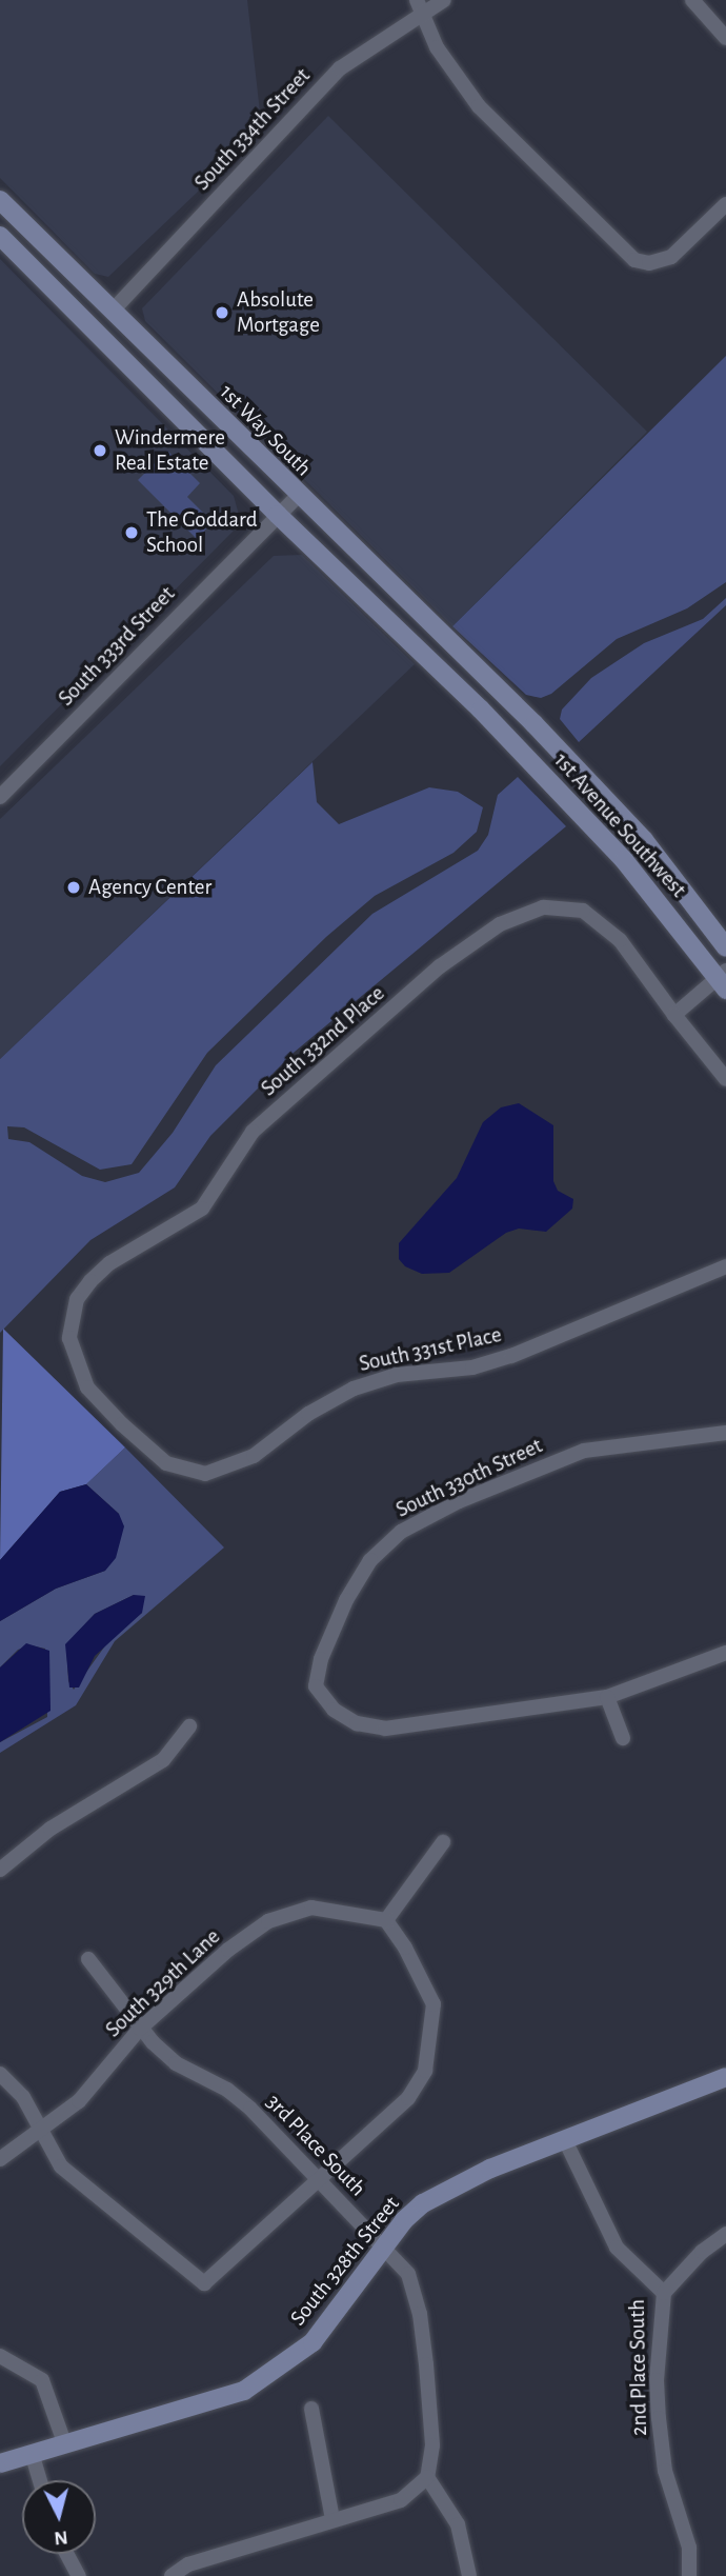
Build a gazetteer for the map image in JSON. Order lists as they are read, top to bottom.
{
  "streets": {
    "main road": ["1st Way South", "1st Avenue Southwest", "South 328th Street"],
    "street": [
      "South 334th Street",
      "South 333rd Street",
      "South 332nd Place",
      "South 331st Place",
      "South 330th Street",
      "South 329th Lane",
      "3rd Place South",
      "2nd Place South"
    ]
  },
  "crossings": [
    ["South 334th Street", "1st Way South"],
    ["1st Way South", "South 333rd Street"],
    ["1st Way South", "1st Avenue Southwest"],
    ["South 333rd Street", "1st Avenue Southwest"],
    ["South 332nd Place", "South 331st Place"],
    ["South 329th Lane", "3rd Place South"],
    ["3rd Place South", "South 328th Street"],
    ["South 328th Street", "2nd Place South"]
  ],
  "places": [
    "Absolute Mortgage",
    "Windermere Real Estate",
    "The Goddard School",
    "Agency Center"
  ],
  "north": "bottom"
}
